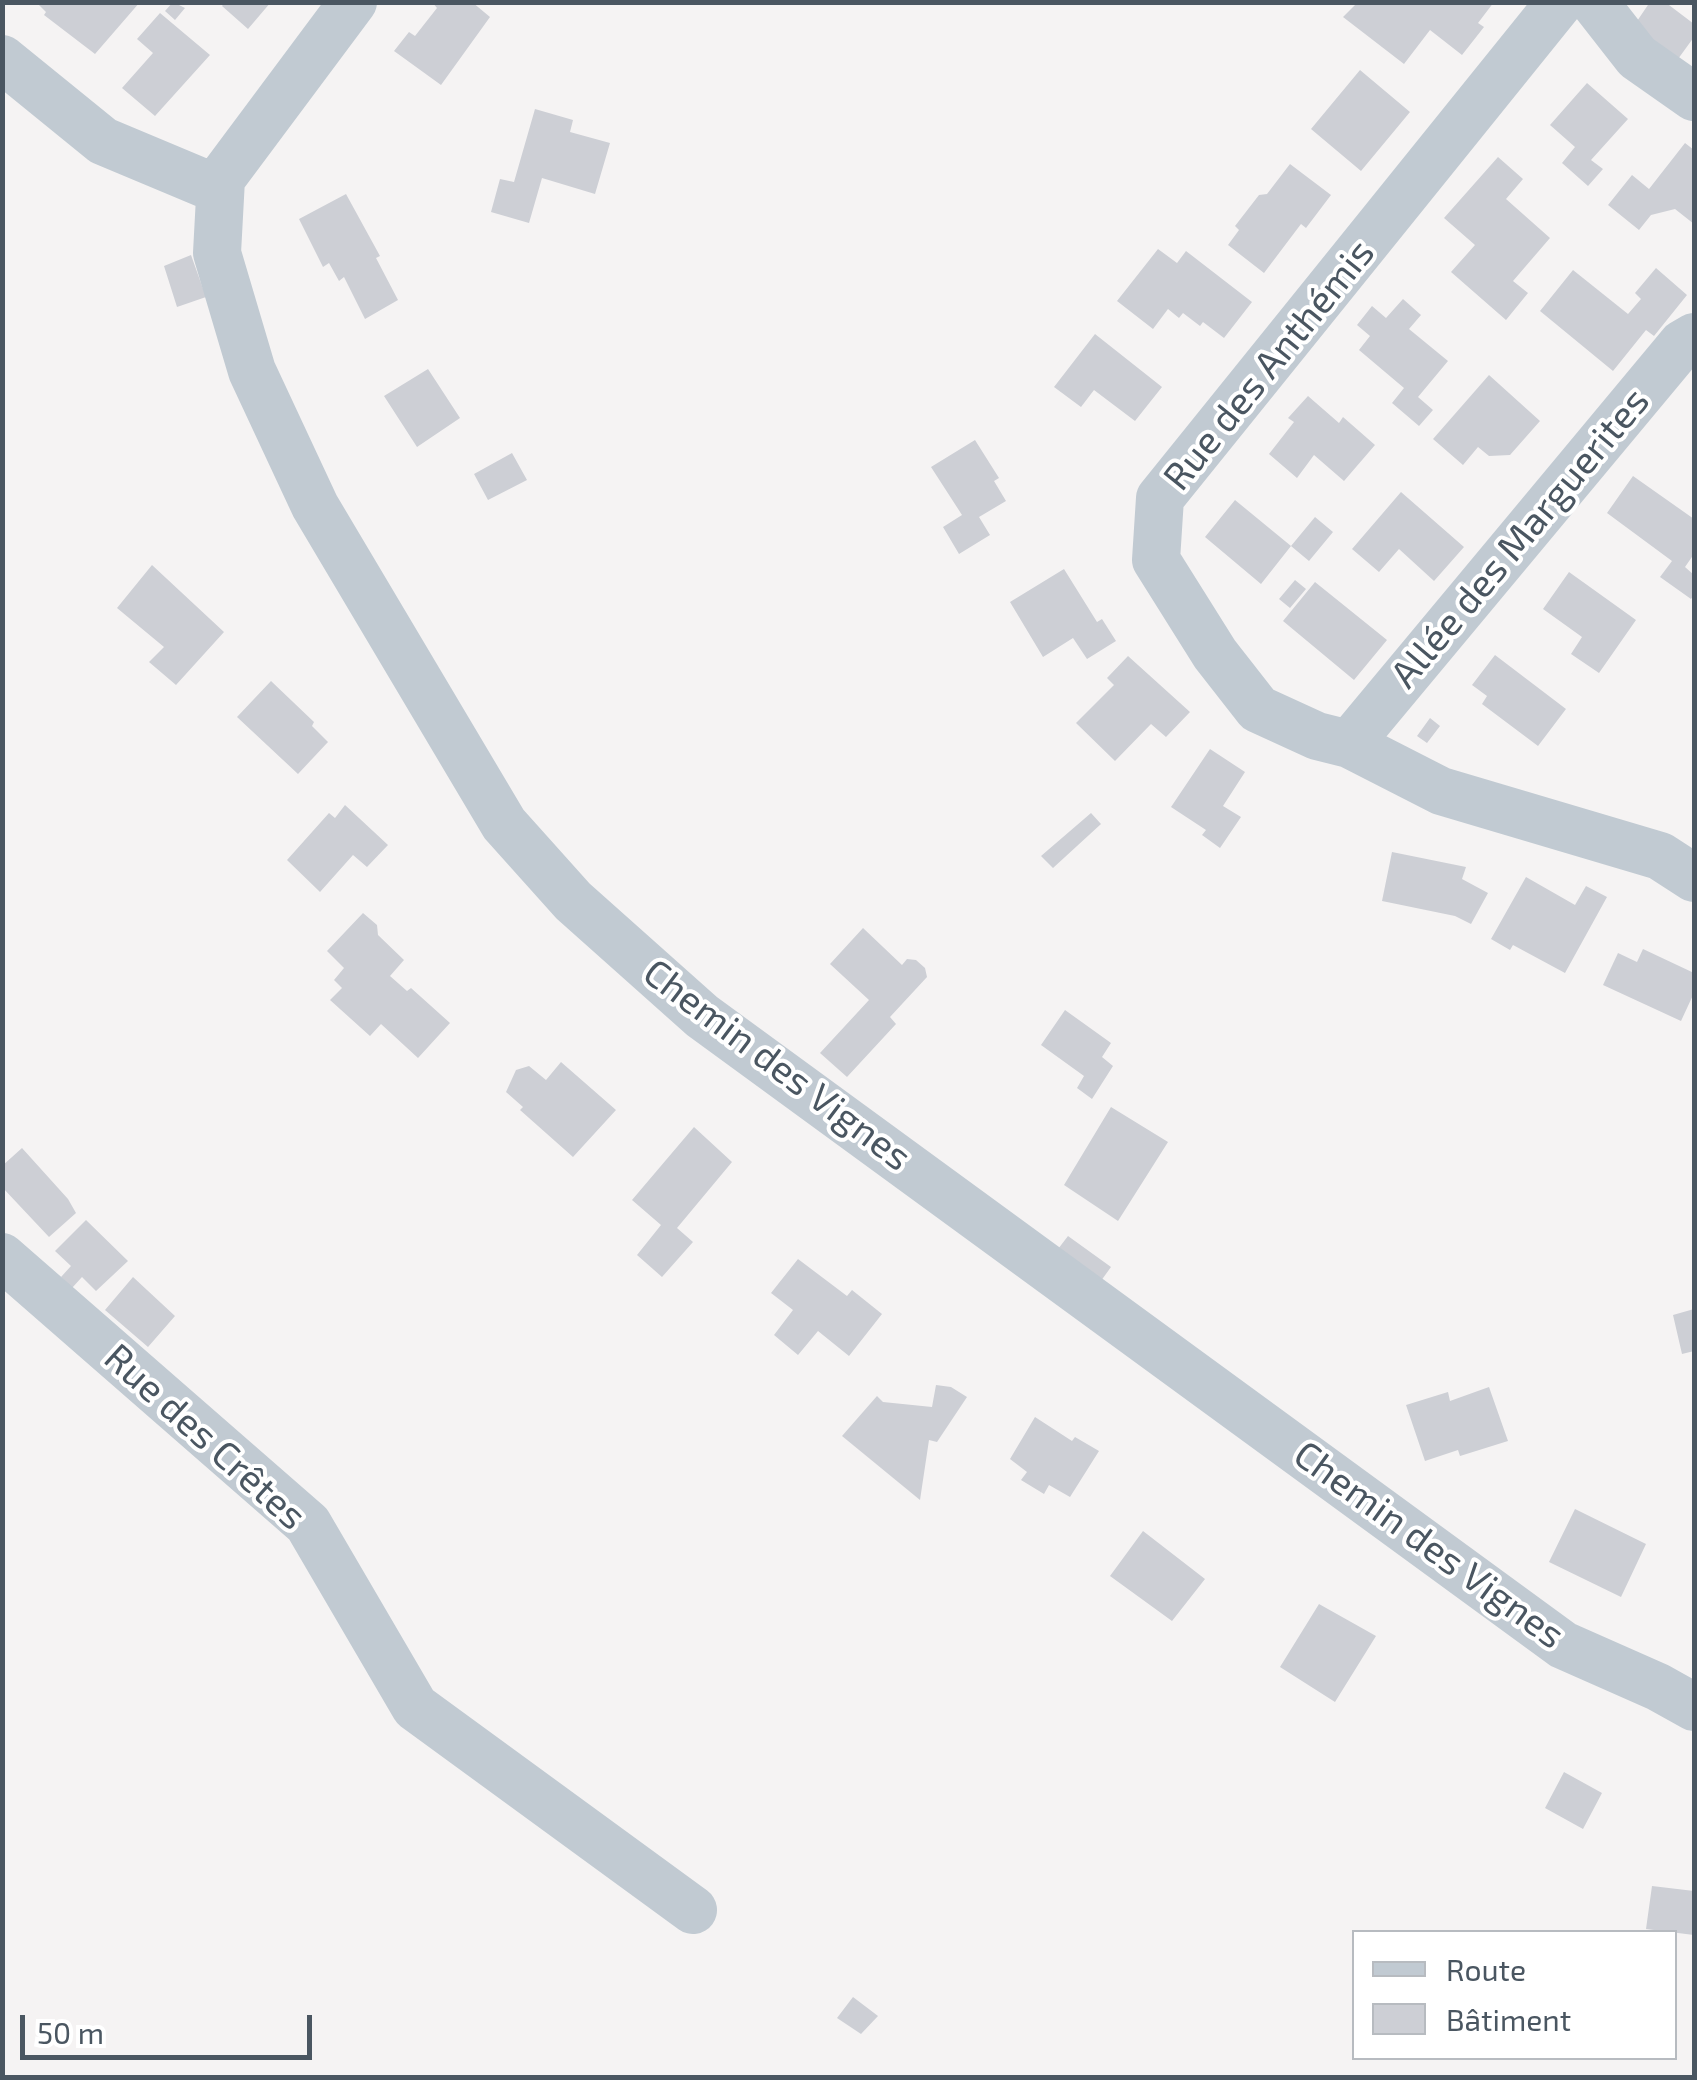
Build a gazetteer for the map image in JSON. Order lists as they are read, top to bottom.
{
  "streets": {
    "street": [
      "Rue des Anthémis",
      "Allée des Marguerites",
      "Chemin des Vignes",
      "Rue des Crêtes"
    ]
  },
  "crossings": [
    ["Rue des Anthémis", "Allée des Marguerites"]
  ],
  "legend": ["Route", "Bâtiment"],
  "scale_bar": "50 m"
}
